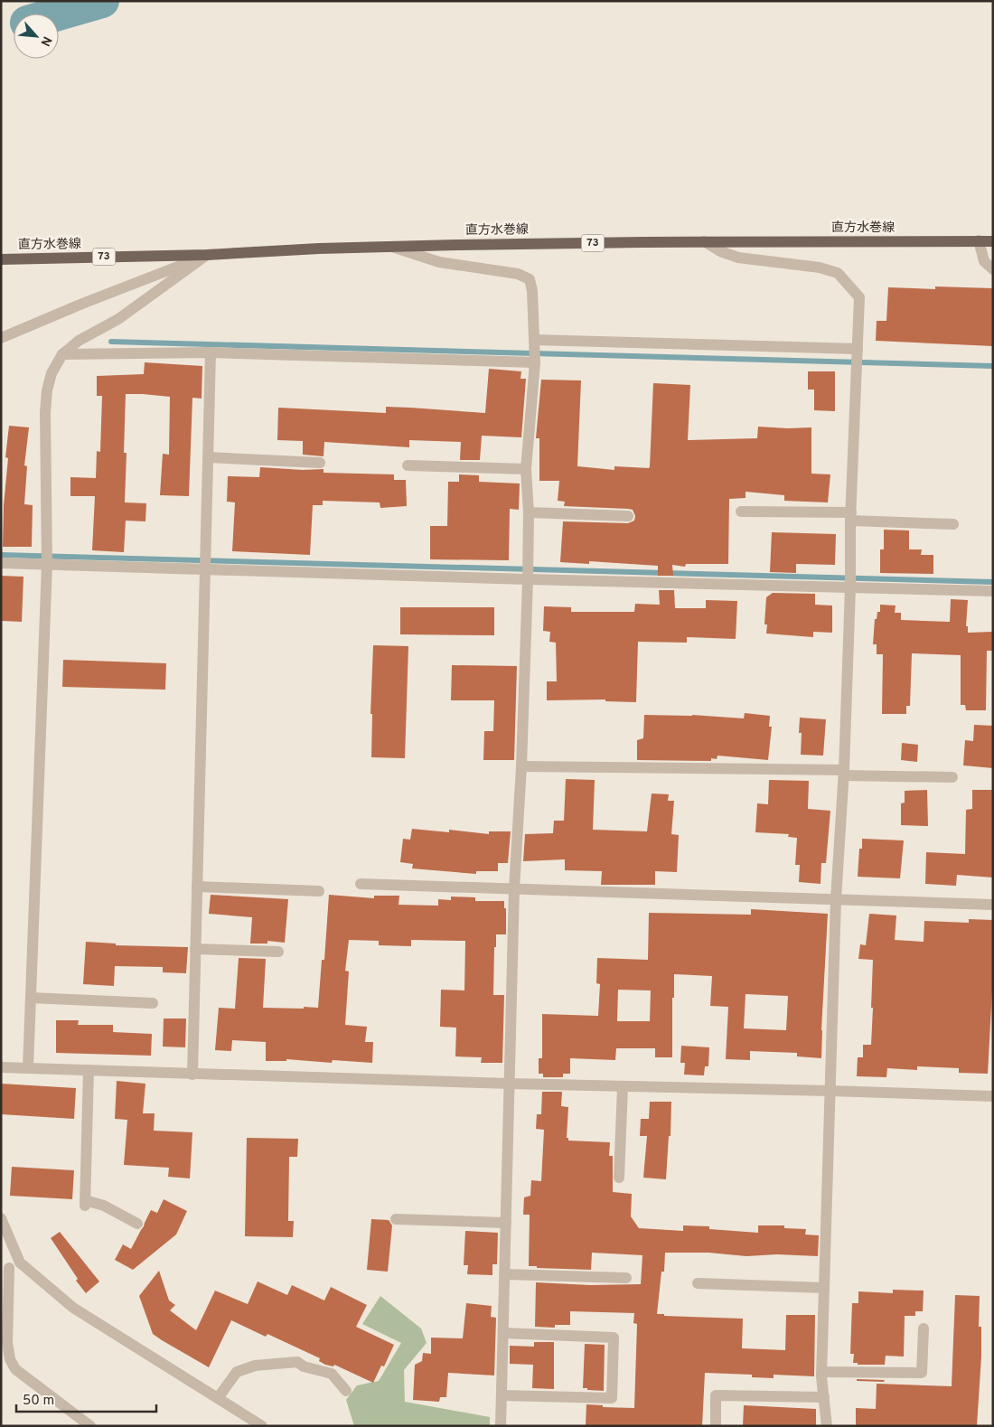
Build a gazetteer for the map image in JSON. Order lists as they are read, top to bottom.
{
  "streets": {
    "main road": ["直方水巻線", "73"]
  },
  "scale_bar": "50 m",
  "north": "bottom right"
}
